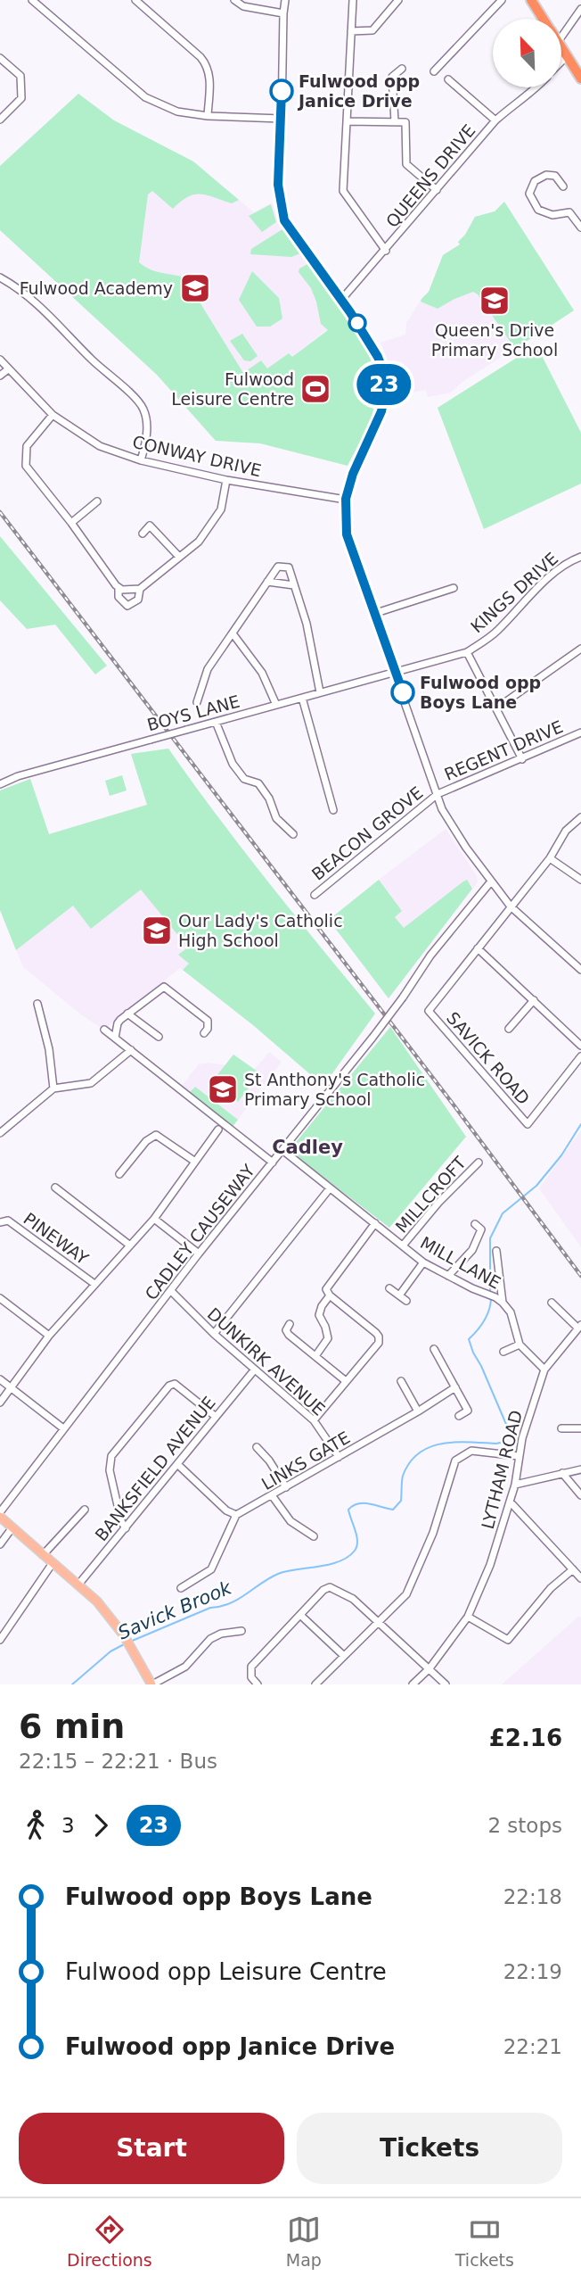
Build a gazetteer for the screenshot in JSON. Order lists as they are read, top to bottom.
{
  "streets": {
    "street": [
      "QUEENS DRIVE",
      "CONWAY DRIVE",
      "KINGS DRIVE",
      "BOYS LANE",
      "REGENT DRIVE",
      "BEACON GROVE",
      "SAVICK ROAD",
      "MILLCROFT",
      "CADLEY CAUSEWAY",
      "PINEWAY",
      "MILL LANE",
      "DUNKIRK AVENUE",
      "LINKS GATE",
      "BANKSFIELD AVENUE",
      "LYTHAM ROAD"
    ]
  },
  "crossings": [
    ["KINGS DRIVE", "BOYS LANE"],
    ["REGENT DRIVE", "BEACON GROVE"],
    ["MILLCROFT", "MILL LANE"],
    ["CADLEY CAUSEWAY", "MILL LANE"],
    ["CADLEY CAUSEWAY", "DUNKIRK AVENUE"],
    ["MILL LANE", "LYTHAM ROAD"],
    ["DUNKIRK AVENUE", "LINKS GATE"],
    ["DUNKIRK AVENUE", "BANKSFIELD AVENUE"]
  ],
  "districts": ["Cadley"],
  "water": ["Savick Brook"],
  "places": {
    "other": ["Fulwood opp Janice Drive", "Fulwood opp Boys Lane"],
    "school or university": [
      "Fulwood Academy",
      "Queen's Drive Primary School",
      "Our Lady's Catholic High School",
      "St Anthony's Catholic Primary School"
    ],
    "sports": ["Fulwood Leisure Centre"]
  },
  "lines": ["bus line 23"],
  "north": "top left",
  "page": {
    "on_map": "23",
    "heading": ["6 min", "22:15 – 22:21 · Bus", "£2.16"],
    "legs": ["3", "23", "2 stops"],
    "list": [
      {
        "name": "Fulwood opp Boys Lane",
        "value": "22:18"
      },
      {
        "name": "Fulwood opp Leisure Centre",
        "value": "22:19"
      },
      {
        "name": "Fulwood opp Janice Drive",
        "value": "22:21"
      }
    ],
    "buttons": ["Start", "Tickets"],
    "tabs": ["Directions", "Map", "Tickets"]
  }
}
